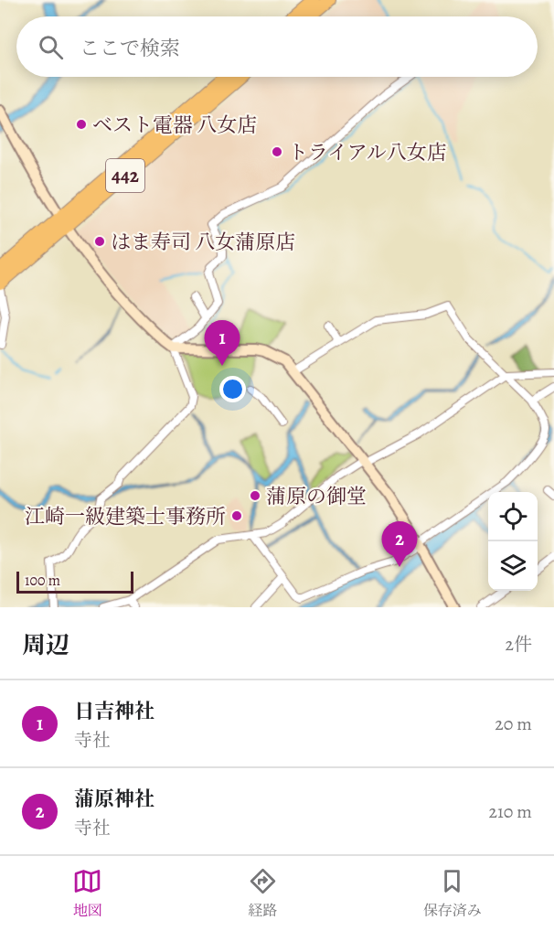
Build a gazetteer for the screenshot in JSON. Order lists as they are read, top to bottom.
{
  "streets": {
    "highway": ["442"]
  },
  "places": [
    "ベスト電器 八女店",
    "トライアル八女店",
    "はま寿司 八女蒲原店",
    "蒲原の御堂",
    "江崎一級建築士事務所"
  ],
  "scale_bar": "100 m",
  "page": {
    "search": "ここで検索",
    "pins": ["1", "2"],
    "scale": "100 m",
    "heading": ["周辺", "2件"],
    "list": [
      {
        "mark": "1",
        "name": "日吉神社",
        "note": "寺社",
        "value": "20 m"
      },
      {
        "mark": "2",
        "name": "蒲原神社",
        "note": "寺社",
        "value": "210 m"
      }
    ],
    "nav": ["地図", "経路", "保存済み"]
  }
}
